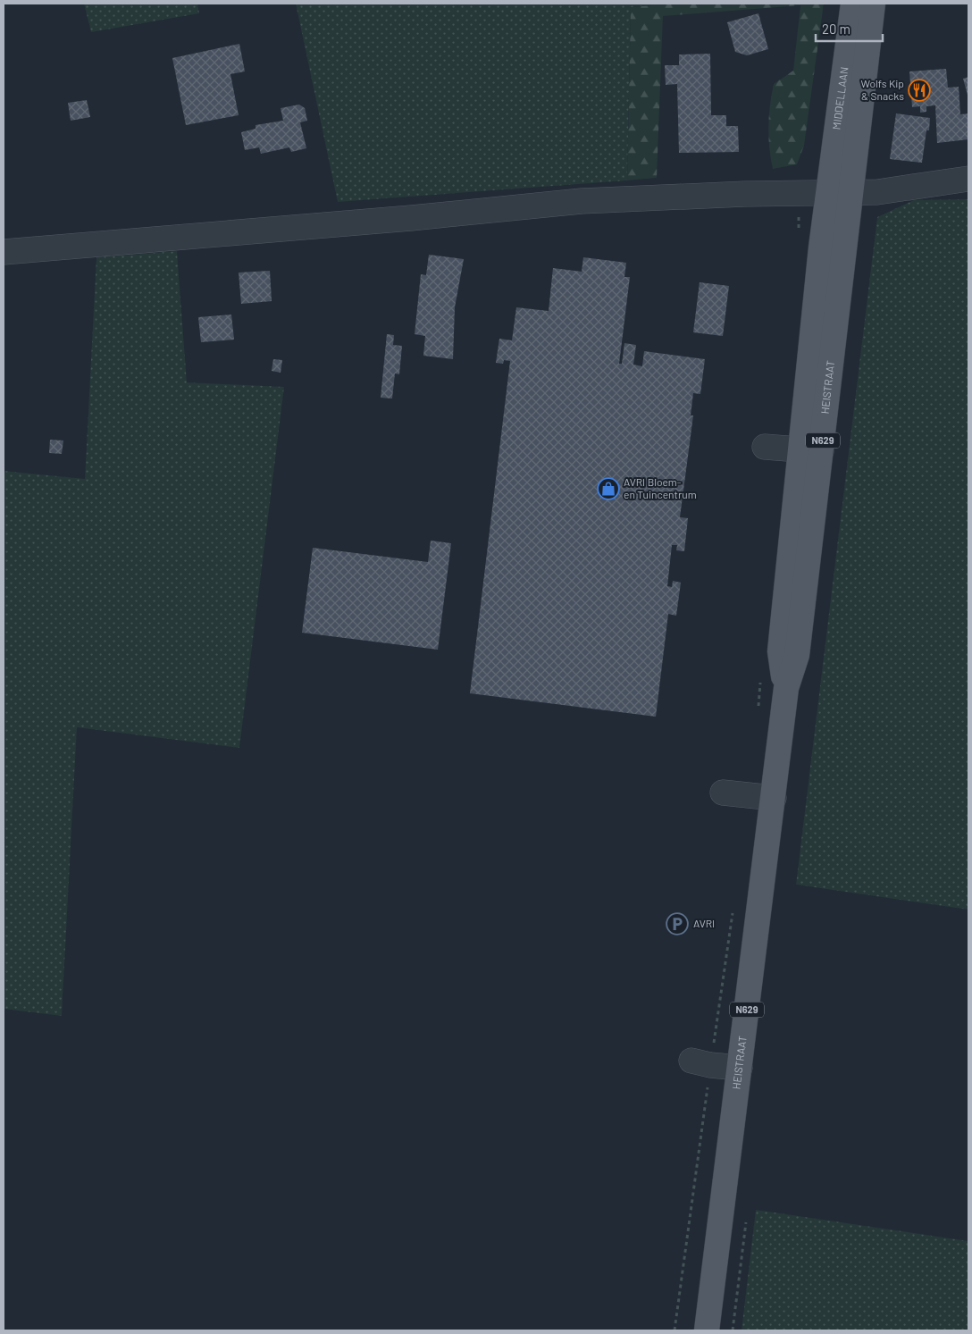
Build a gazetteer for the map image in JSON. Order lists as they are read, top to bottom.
{
  "streets": {
    "main road": ["MIDDELLAAN", "HEISTRAAT", "N629"]
  },
  "crossings": [
    ["MIDDELLAAN", "HEISTRAAT"]
  ],
  "places": {
    "restaurant": ["Wolfs Kip & Snacks"],
    "shop": ["AVRI Bloem- en Tuincentrum"],
    "parking": ["AVRI"]
  },
  "scale_bar": "20 m"
}
